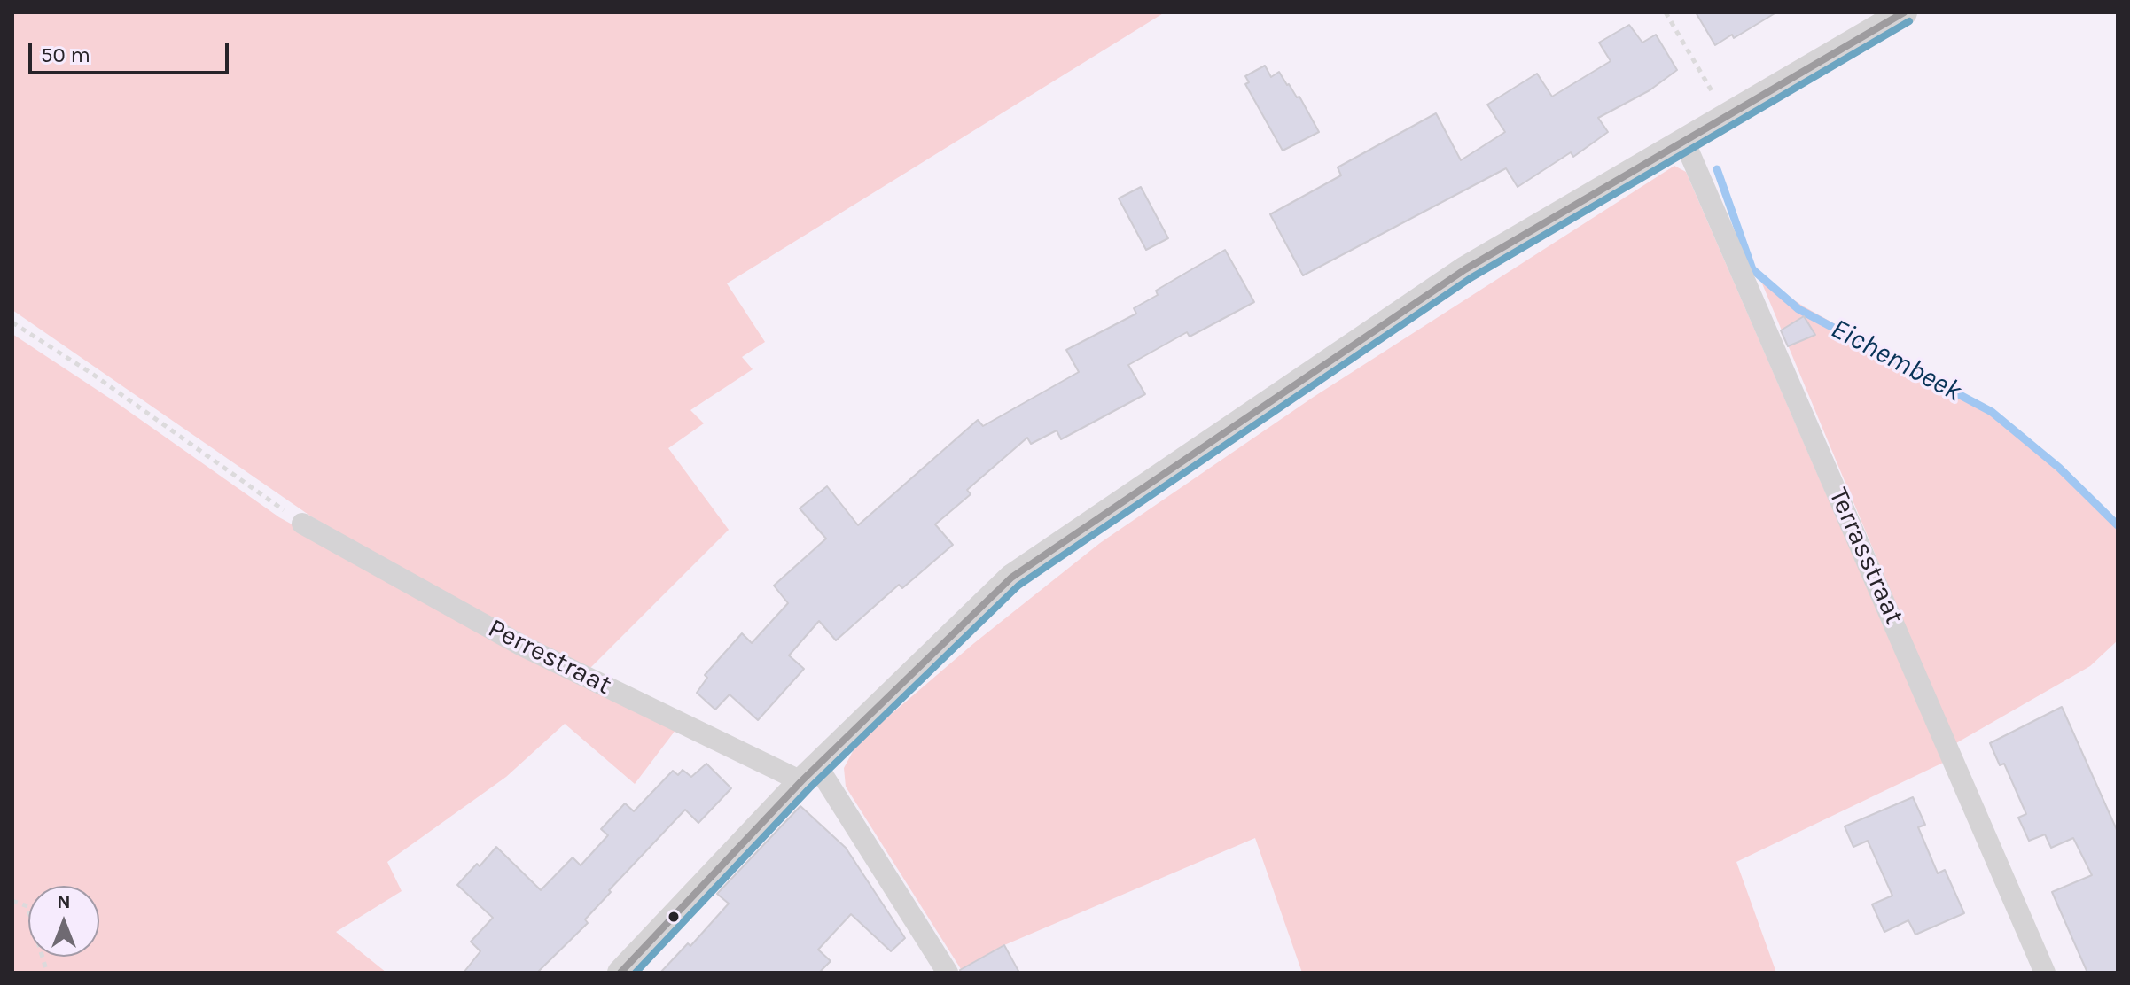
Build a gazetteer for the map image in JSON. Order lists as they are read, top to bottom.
{
  "streets": {
    "street": ["Terrasstraat", "Perrestraat"]
  },
  "water": ["Eichembeek"],
  "scale_bar": "50 m",
  "north": "top"
}
